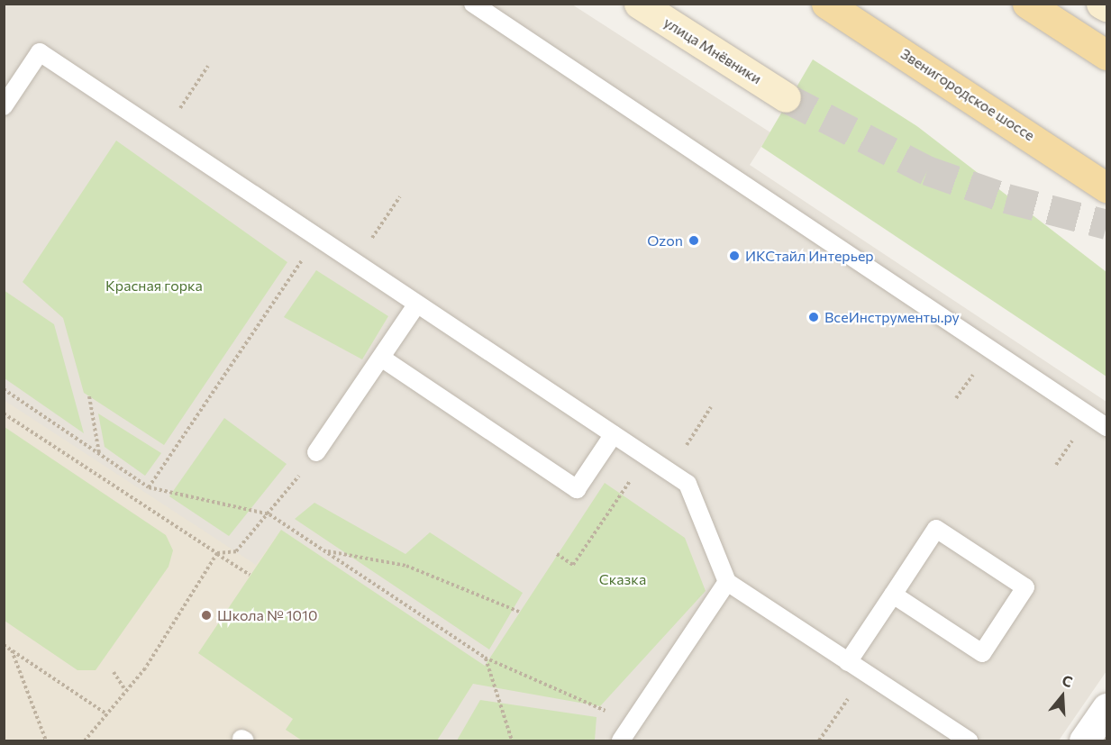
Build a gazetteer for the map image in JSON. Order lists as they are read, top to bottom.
{
  "streets": {
    "main road": ["улица Мнёвники", "Звенигородское шоссе"]
  },
  "parks": ["Красная горка", "Сказка"],
  "places": [
    "Ozon",
    "ИКСтайл Интерьер",
    "ВсеИнструменты.ру",
    "Школа № 1010"
  ],
  "north": "top"
}
